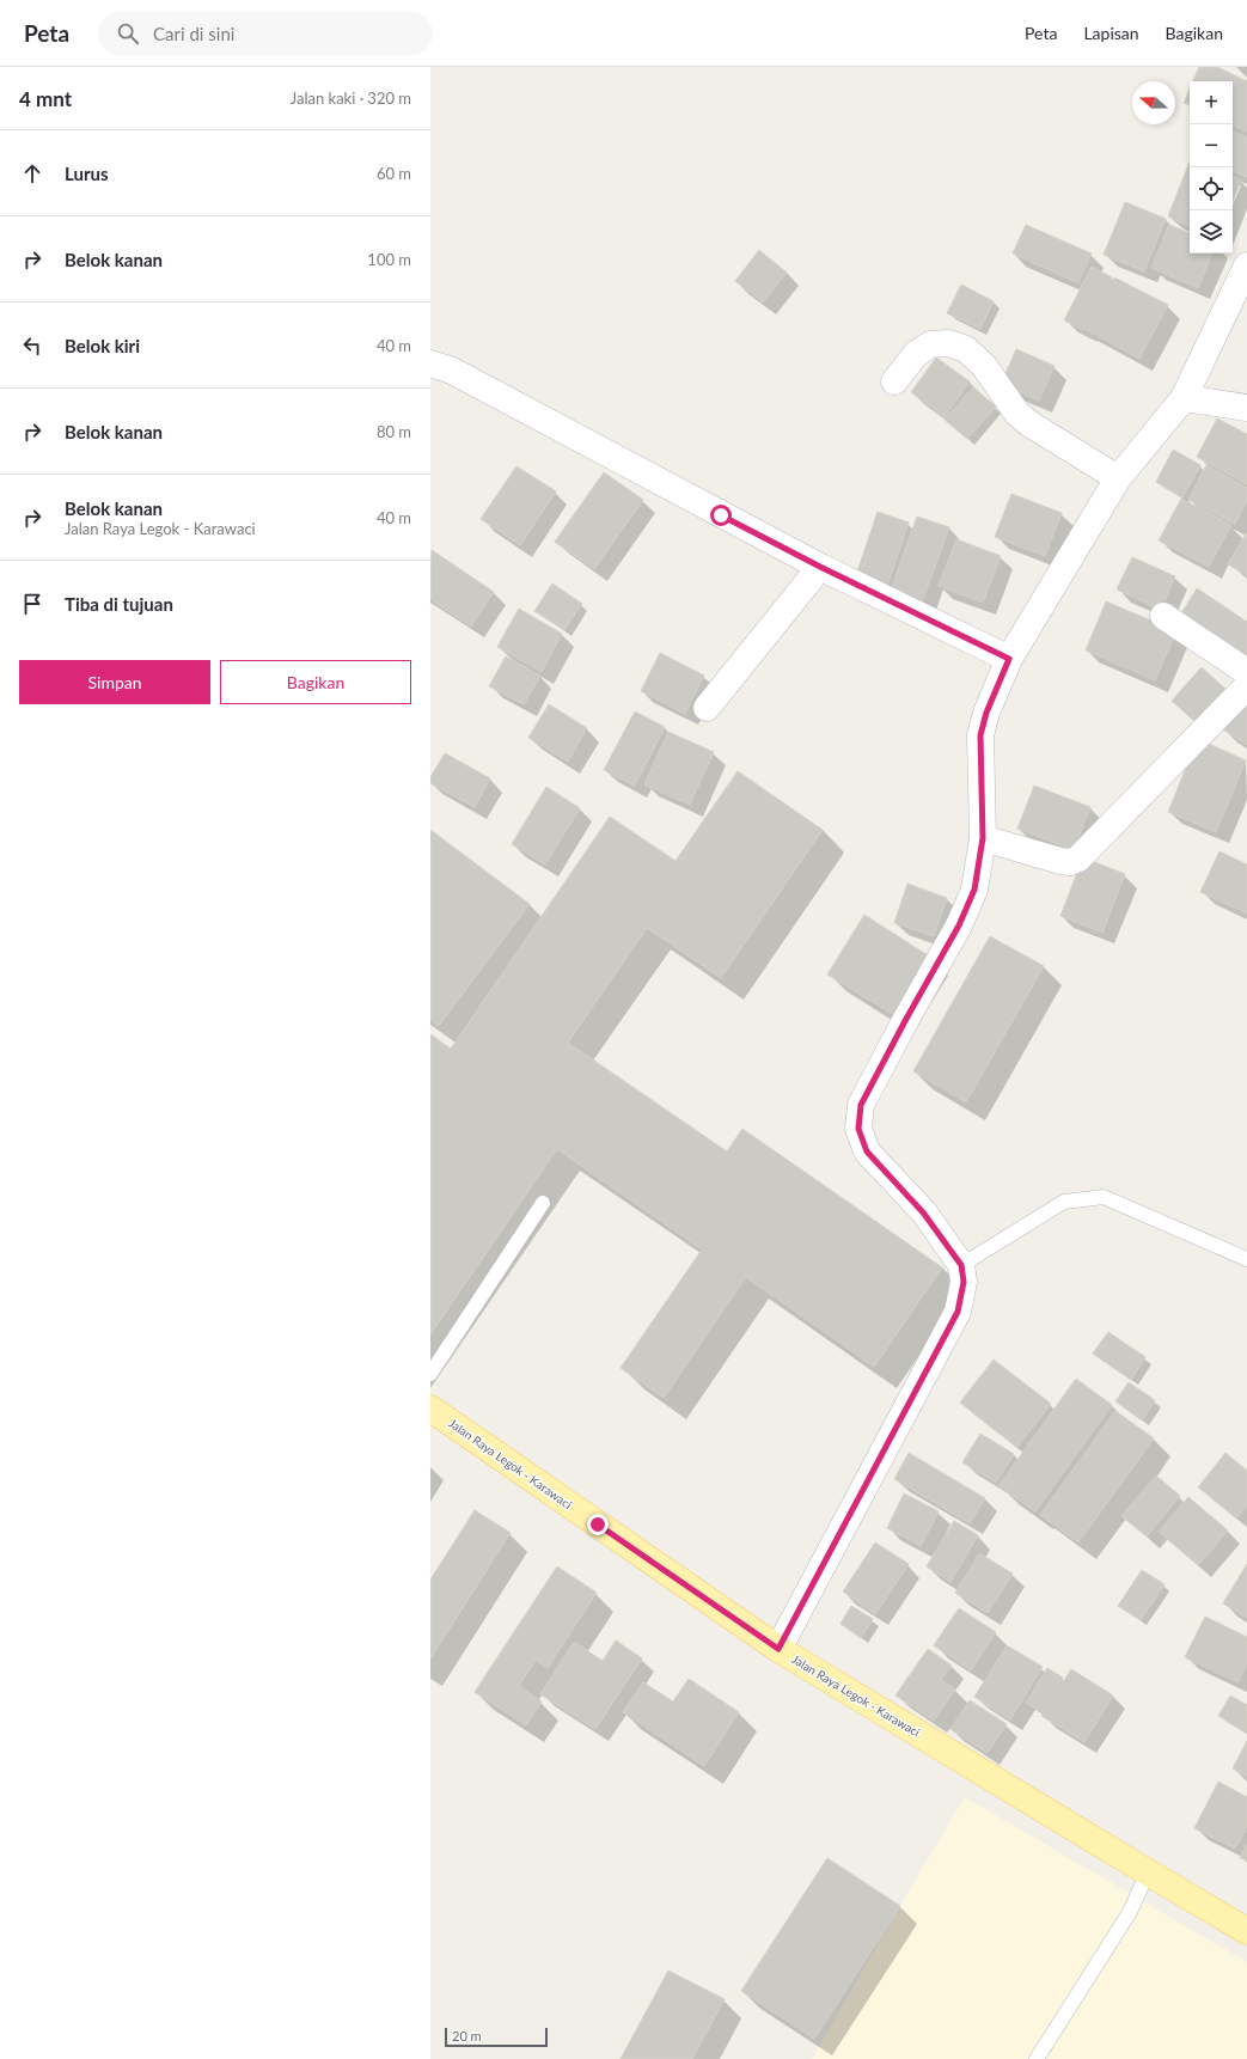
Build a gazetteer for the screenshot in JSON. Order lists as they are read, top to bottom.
{
  "streets": {
    "main road": ["Jalan Raya Legok - Karawaci"]
  },
  "scale_bar": "20 m",
  "north": "left",
  "page": {
    "header": "Peta",
    "search": "Cari di sini",
    "nav": ["Peta", "Lapisan", "Bagikan"],
    "heading": ["4 mnt", "Jalan kaki · 320 m"],
    "map_buttons": ["+", "−"],
    "list": [
      ["Lurus", "60 m"],
      ["Belok kanan", "100 m"],
      ["Belok kiri", "40 m"],
      ["Belok kanan", "80 m"],
      ["Belok kanan", "Jalan Raya Legok - Karawaci", "40 m"],
      "Tiba di tujuan"
    ],
    "buttons": ["Simpan", "Bagikan"],
    "scale": "20 m"
  }
}
